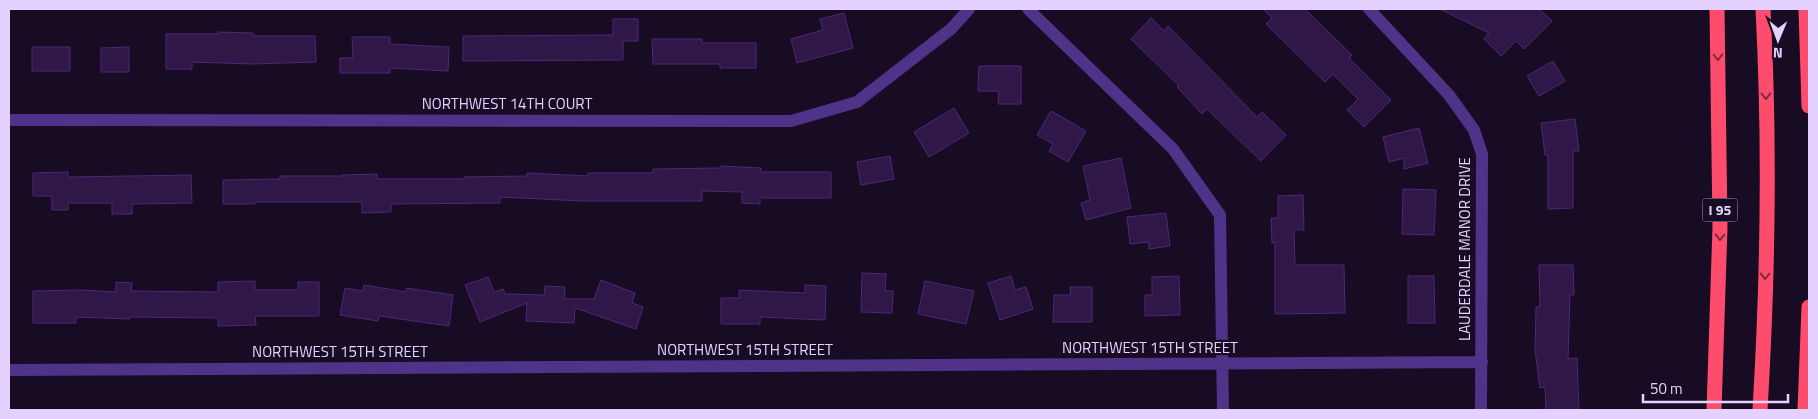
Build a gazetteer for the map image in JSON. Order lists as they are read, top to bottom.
{
  "streets": {
    "highway": ["I 95"],
    "street": ["NORTHWEST 14TH COURT", "LAUDERDALE MANOR DRIVE", "NORTHWEST 15TH STREET"]
  },
  "crossings": [
    ["LAUDERDALE MANOR DRIVE", "NORTHWEST 15TH STREET"]
  ],
  "scale_bar": "50 m",
  "north": "bottom"
}
